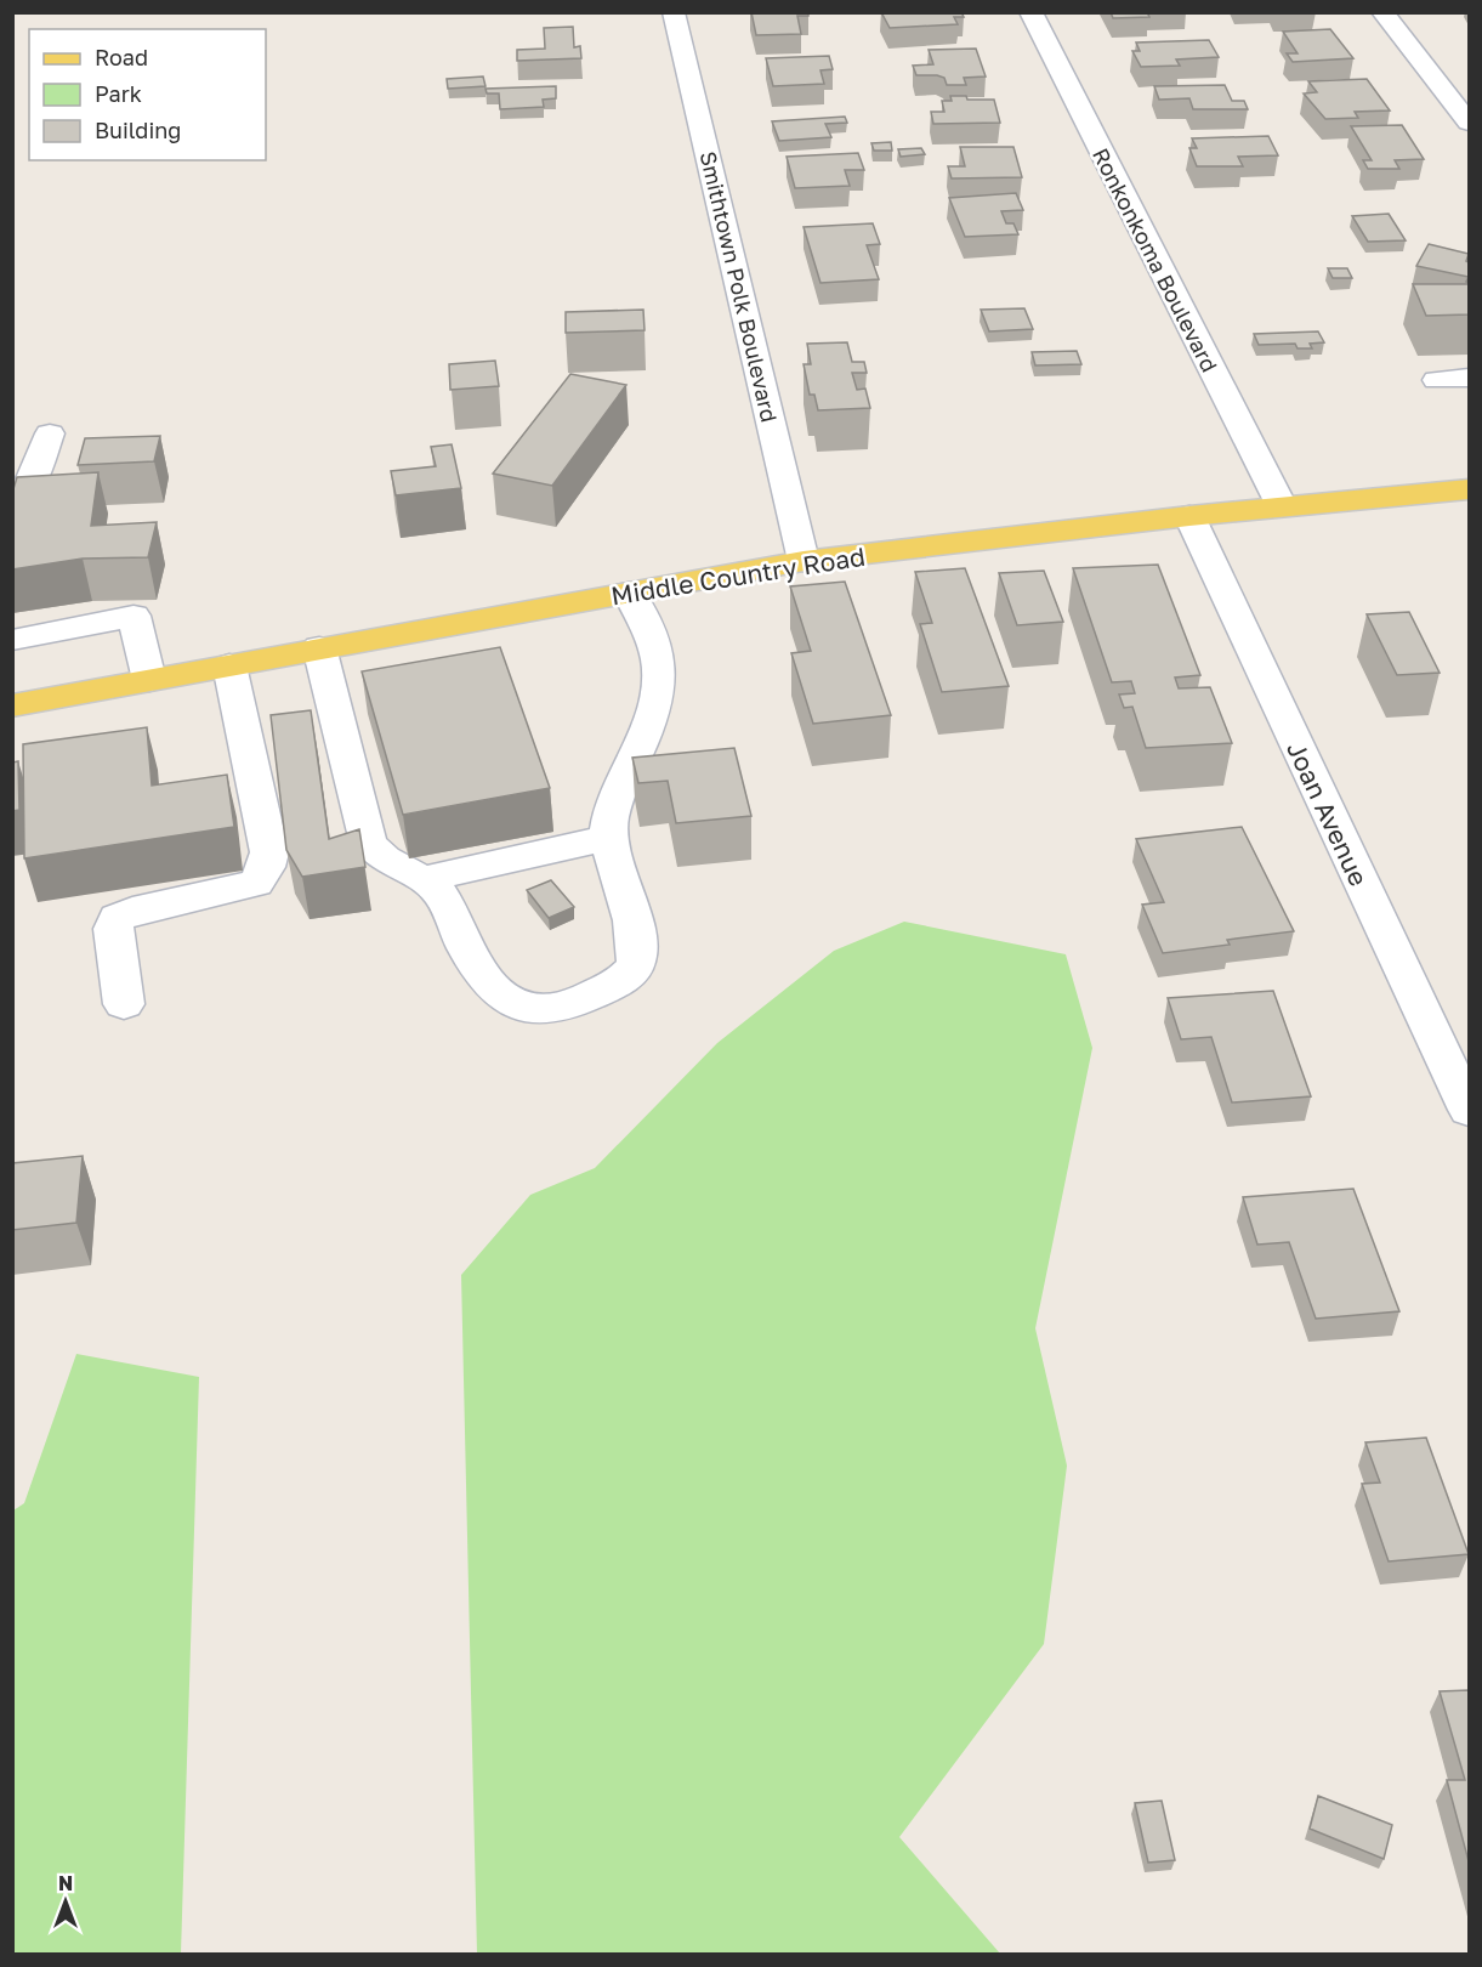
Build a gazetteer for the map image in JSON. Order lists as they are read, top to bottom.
{
  "streets": {
    "main road": ["Middle Country Road"],
    "street": ["Ronkonkoma Boulevard", "Smithtown Polk Boulevard", "Joan Avenue"]
  },
  "crossings": [
    ["Ronkonkoma Boulevard", "Middle Country Road"],
    ["Smithtown Polk Boulevard", "Middle Country Road"],
    ["Middle Country Road", "Joan Avenue"]
  ],
  "legend": ["Road", "Park", "Building"],
  "north": "top"
}
